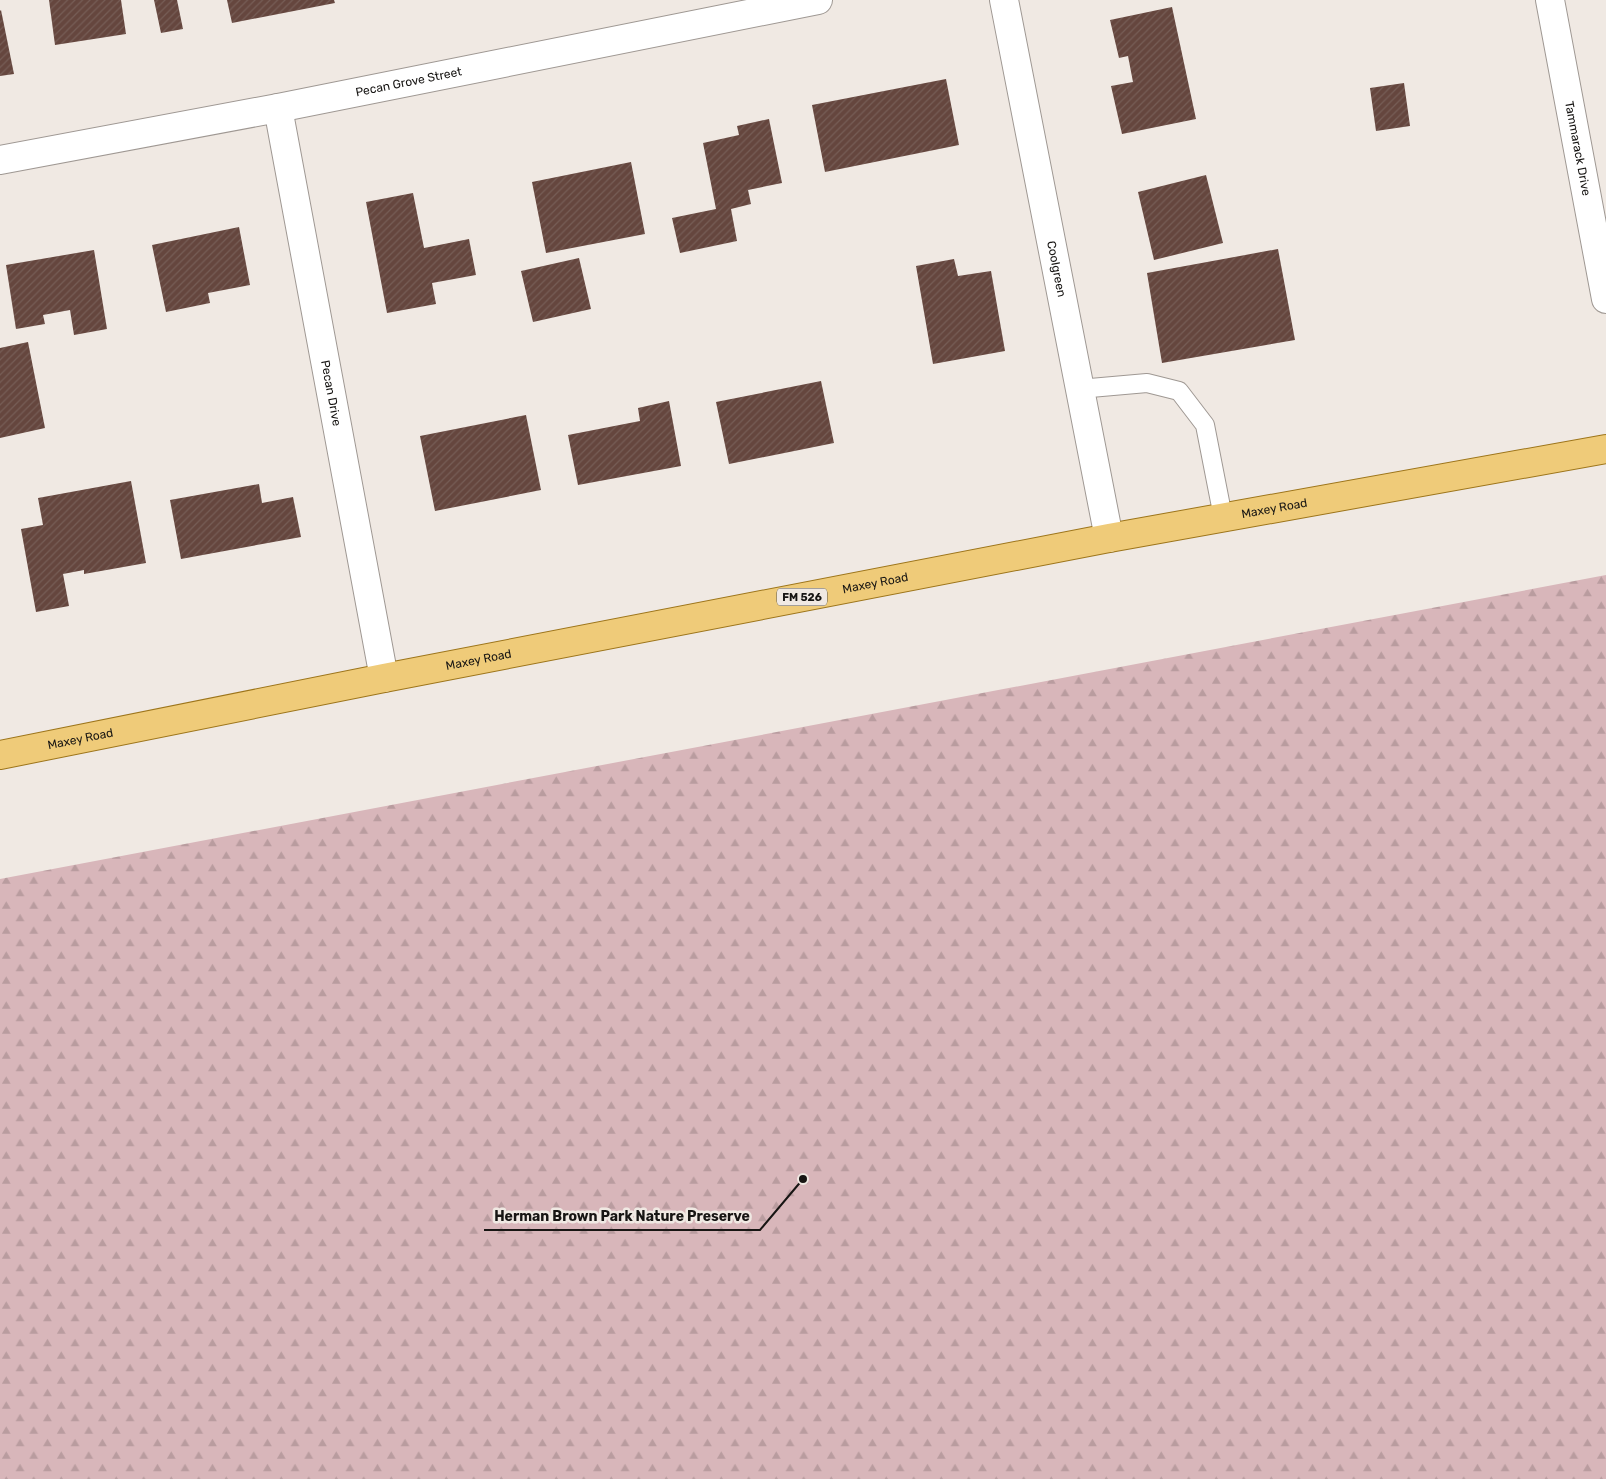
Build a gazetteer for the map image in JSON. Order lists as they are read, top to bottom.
{
  "streets": {
    "main road": ["Maxey Road", "FM 526"],
    "street": [
      "Pecan Grove Street",
      "Tammarack Drive",
      "Coolgreen",
      "Pecan Drive"
    ]
  },
  "crossings": [
    ["Pecan Grove Street", "Pecan Drive"],
    ["Coolgreen", "Maxey Road"],
    ["Pecan Drive", "Maxey Road"]
  ],
  "places": ["Herman Brown Park Nature Preserve"]
}
